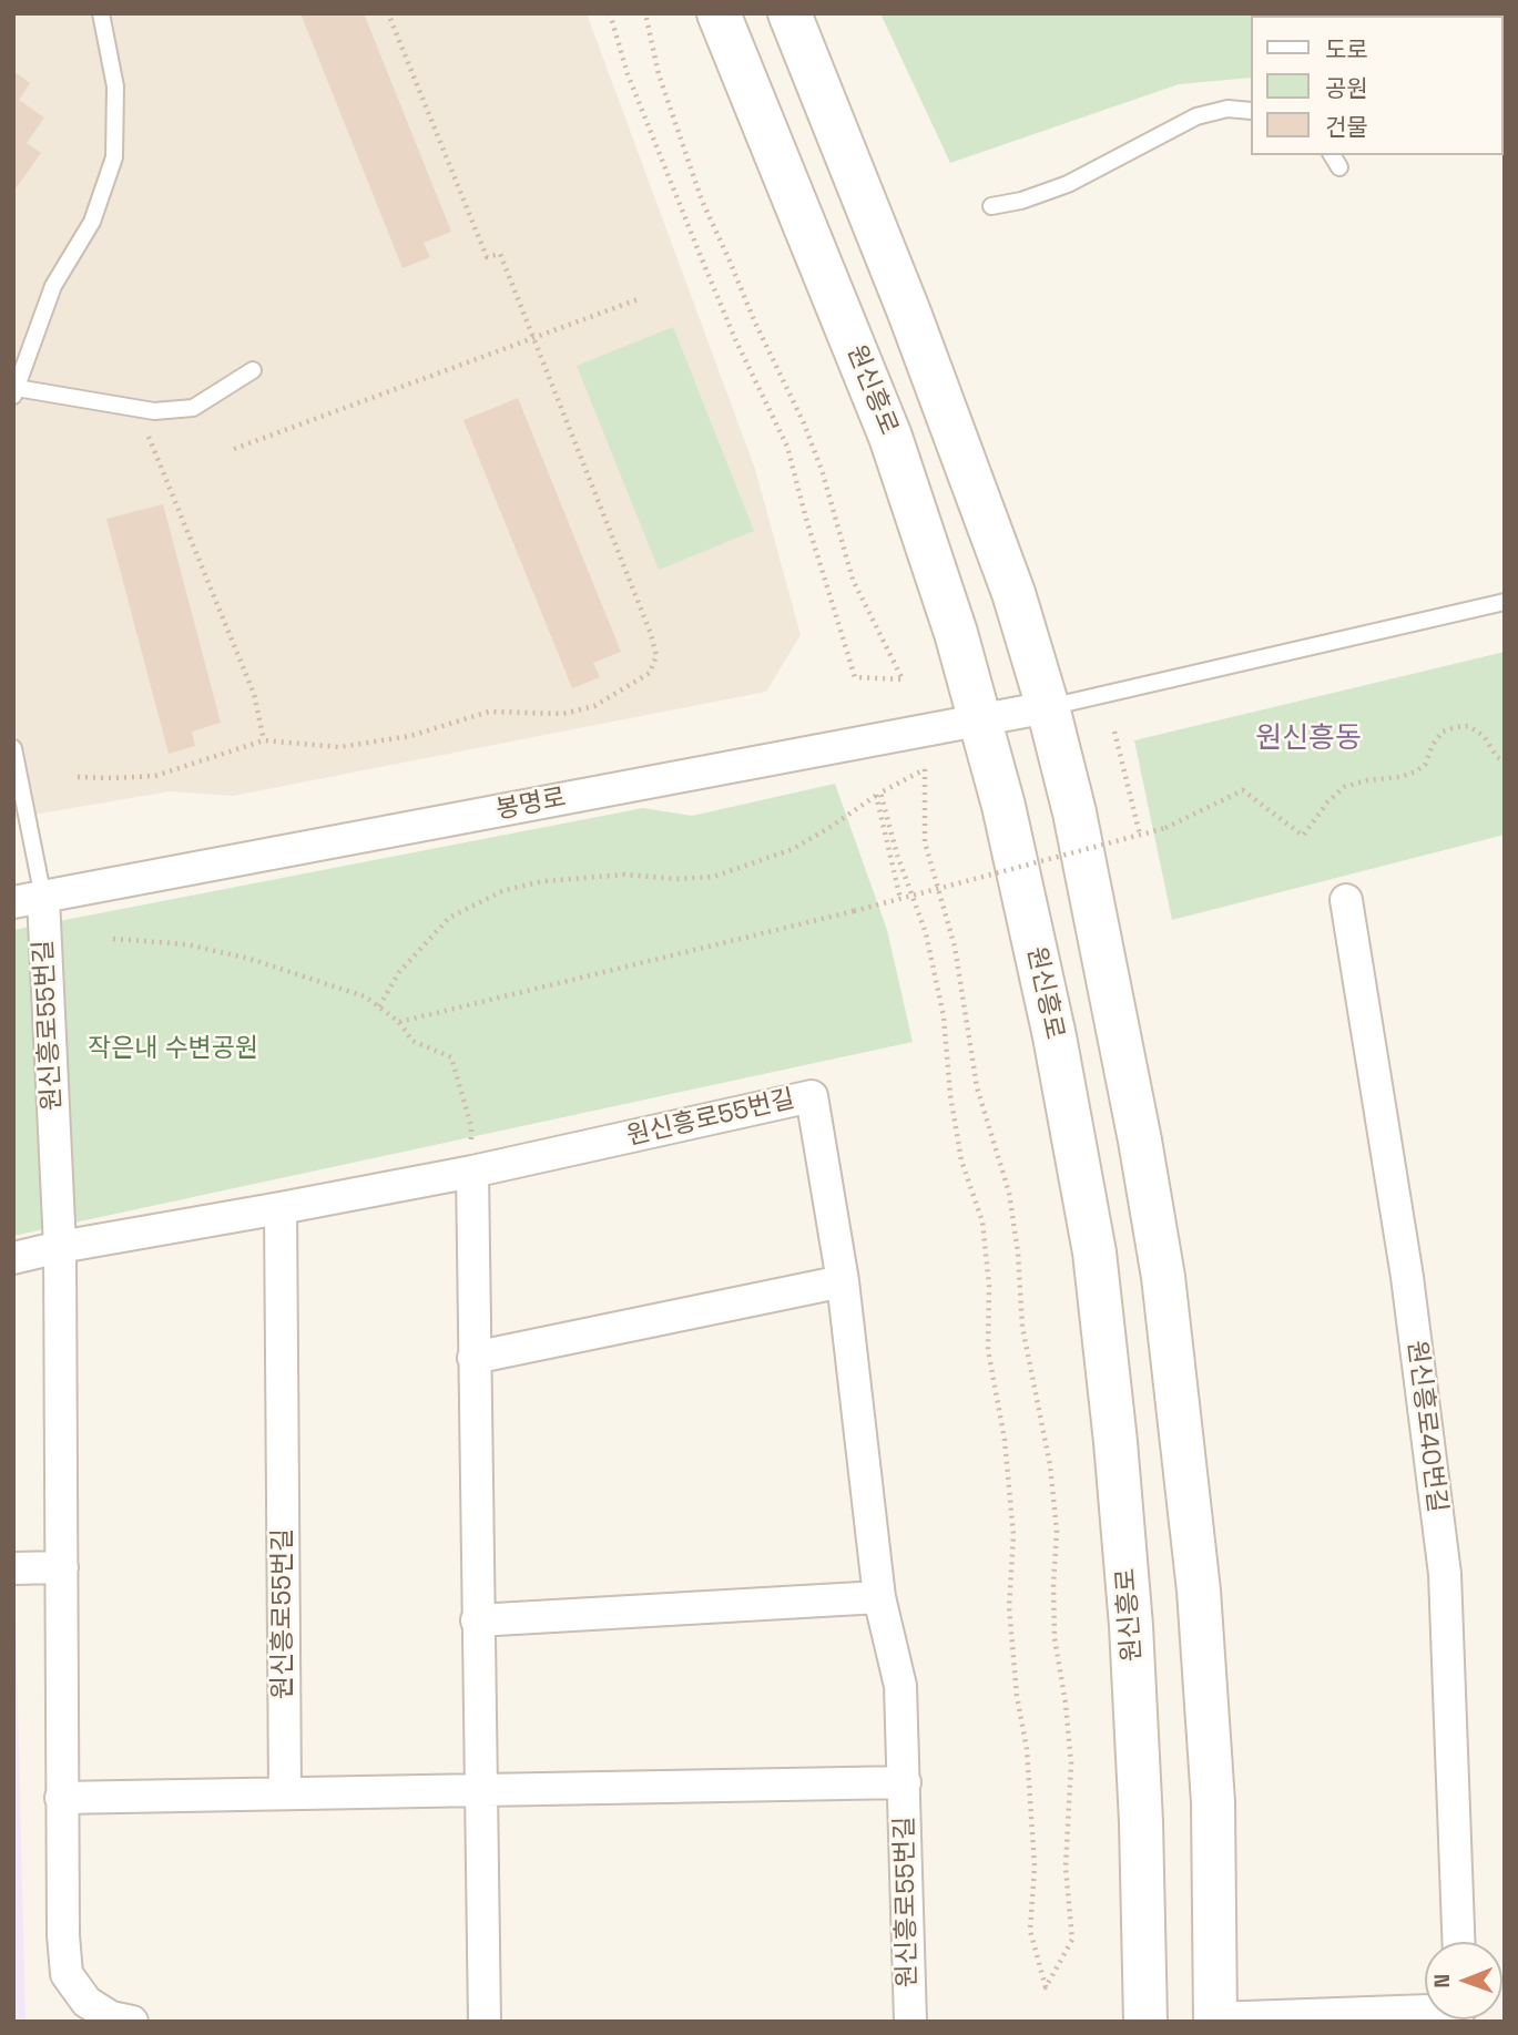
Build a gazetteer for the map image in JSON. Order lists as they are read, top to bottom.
{
  "streets": {
    "street": [
      "원신흥로",
      "봉명로",
      "원신흥로55번길",
      "원신흥로40번길"
    ]
  },
  "crossings": [
    ["원신흥로", "봉명로"],
    ["봉명로", "원신흥로55번길"]
  ],
  "districts": ["원신흥동"],
  "parks": ["작은내 수변공원"],
  "legend": ["도로", "공원", "건물"],
  "north": "left"
}
